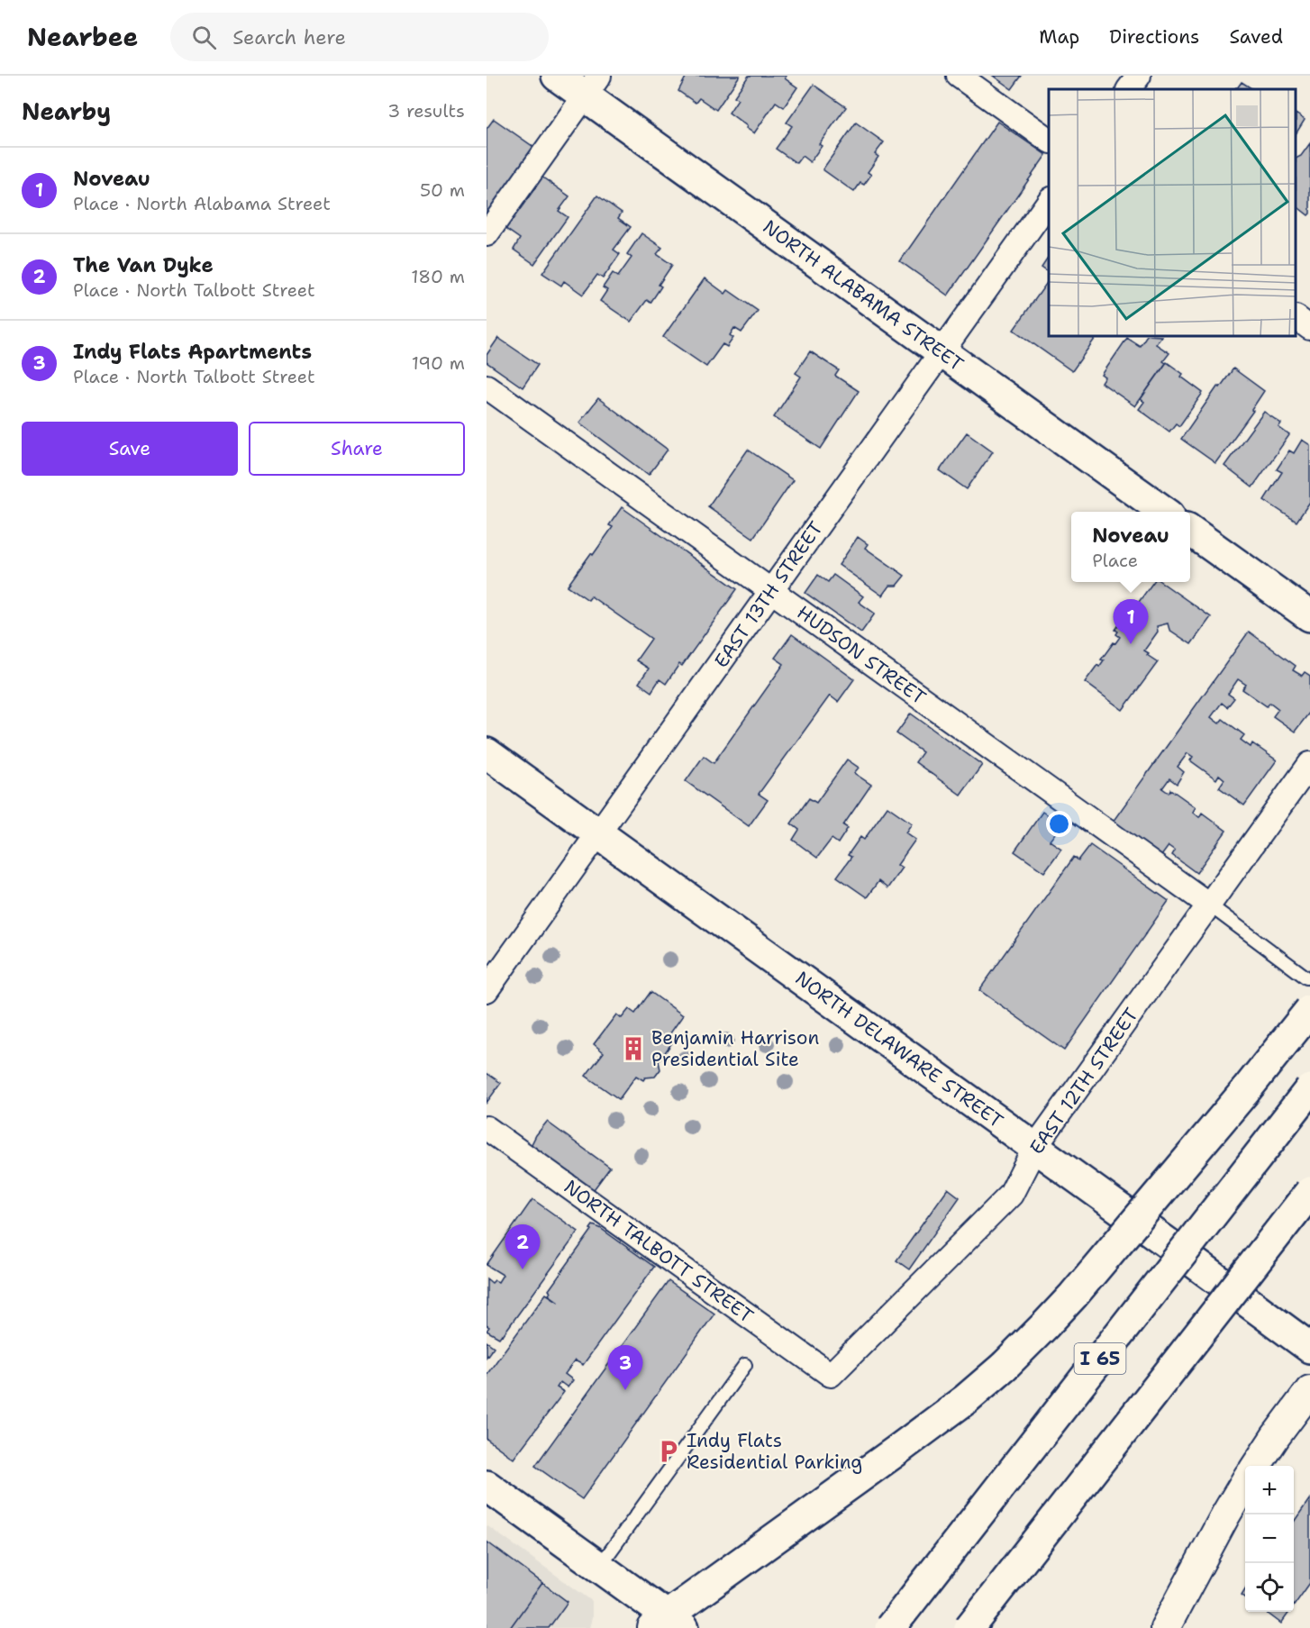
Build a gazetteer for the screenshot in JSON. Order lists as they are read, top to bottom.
{
  "streets": {
    "main road": ["NORTH ALABAMA STREET", "NORTH DELAWARE STREET", "I 65"],
    "street": [
      "EAST 13TH STREET",
      "HUDSON STREET",
      "EAST 12TH STREET",
      "NORTH TALBOTT STREET"
    ]
  },
  "crossings": [
    ["NORTH ALABAMA STREET", "EAST 13TH STREET"],
    ["EAST 13TH STREET", "HUDSON STREET"],
    ["EAST 13TH STREET", "NORTH DELAWARE STREET"],
    ["HUDSON STREET", "EAST 12TH STREET"],
    ["NORTH DELAWARE STREET", "EAST 12TH STREET"],
    ["EAST 12TH STREET", "NORTH TALBOTT STREET"]
  ],
  "places": {
    "building": ["Benjamin Harrison Presidential Site"],
    "parking": ["Indy Flats Residential Parking"]
  },
  "page": {
    "header": "Nearbee",
    "search": "Search here",
    "nav": ["Map", "Directions", "Saved"],
    "heading": ["Nearby", "3 results"],
    "list": [
      {
        "mark": "1",
        "name": "Noveau",
        "note": "Place · North Alabama Street",
        "value": "50 m"
      },
      {
        "mark": "2",
        "name": "The Van Dyke",
        "note": "Place · North Talbott Street",
        "value": "180 m"
      },
      {
        "mark": "3",
        "name": "Indy Flats Apartments",
        "note": "Place · North Talbott Street",
        "value": "190 m"
      }
    ],
    "buttons": ["Save", "Share"],
    "popup": ["Noveau", "Place"],
    "pins": ["1", "2", "3"],
    "map_buttons": ["+", "−"]
  }
}
